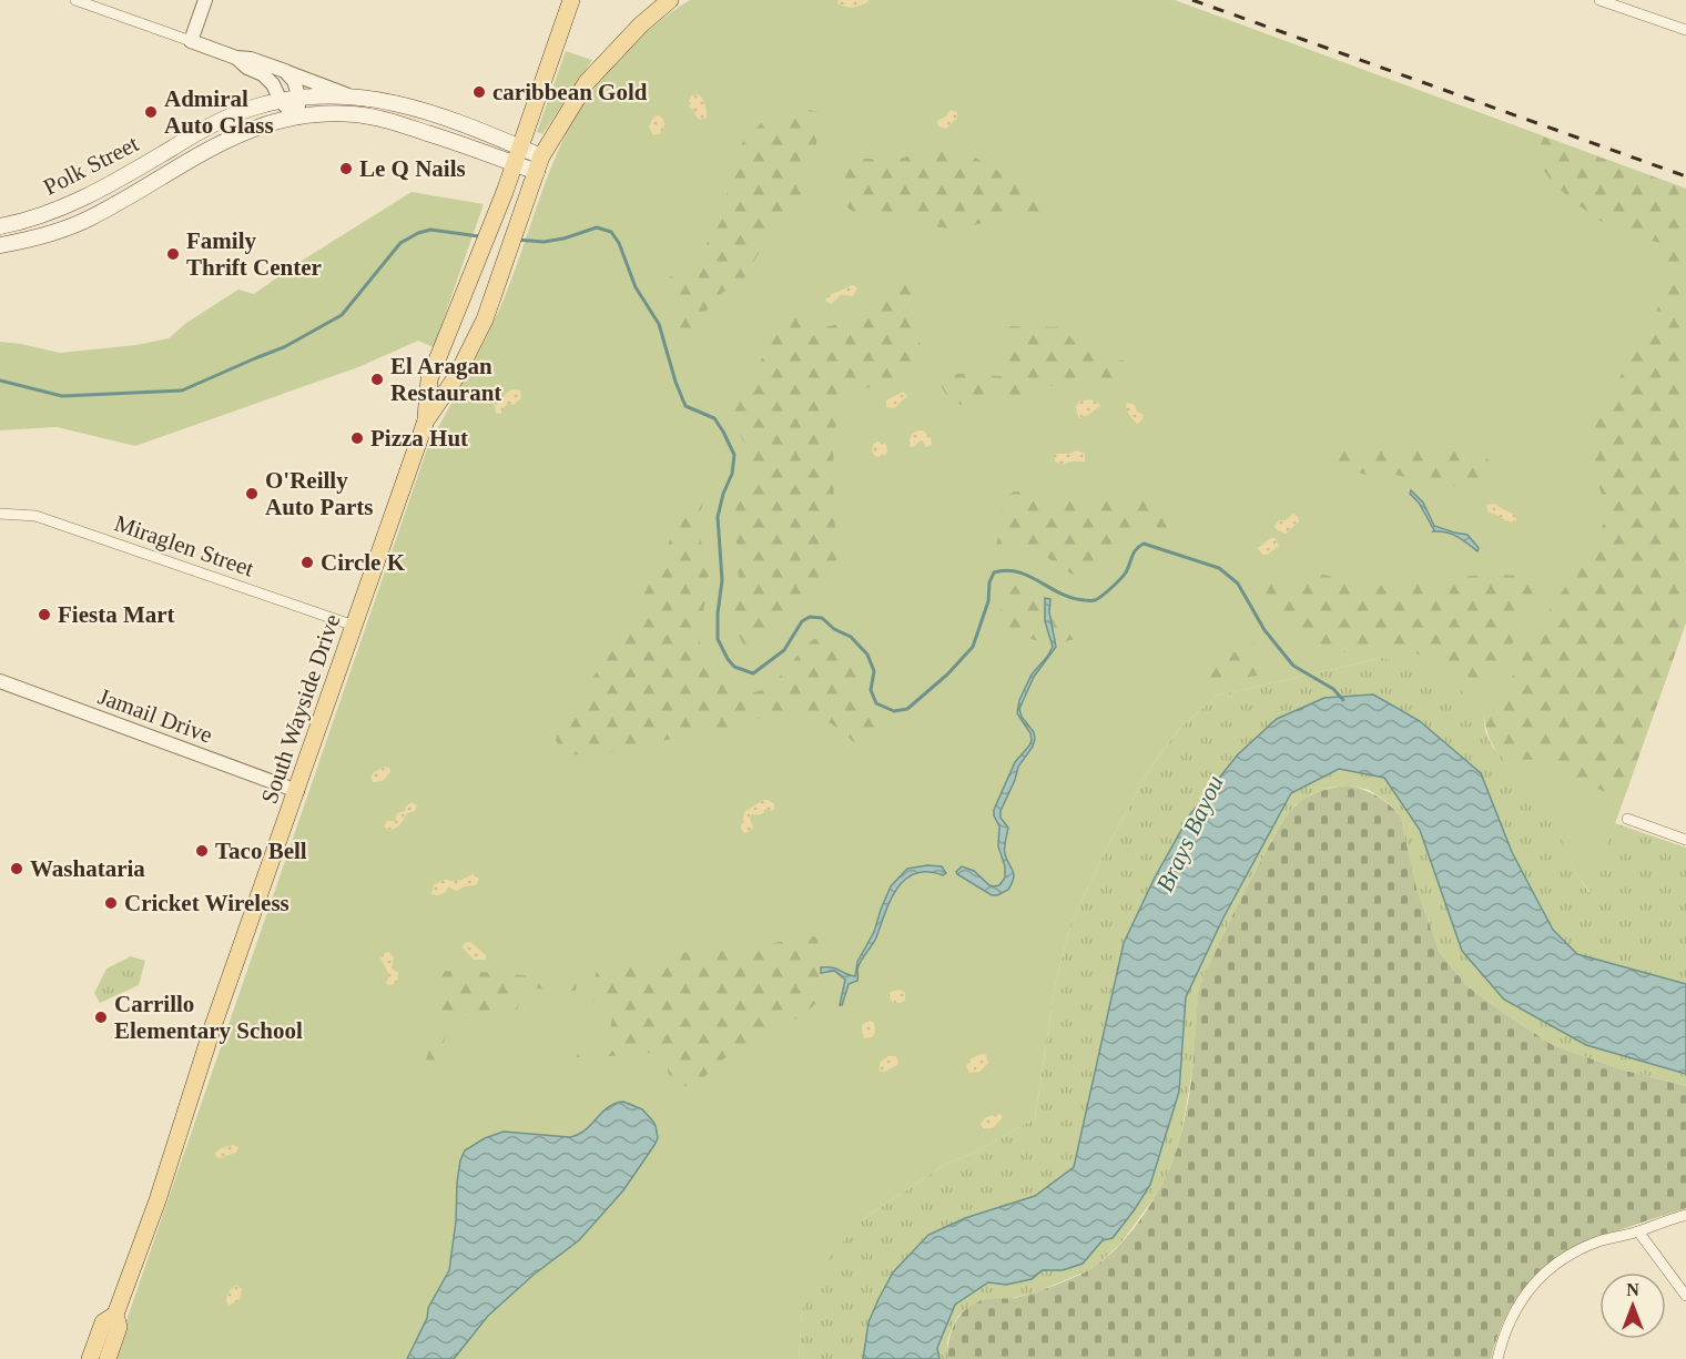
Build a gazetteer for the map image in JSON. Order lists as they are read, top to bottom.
{
  "streets": {
    "main road": ["Polk Street", "South Wayside Drive"],
    "street": ["Miraglen Street", "Jamail Drive"]
  },
  "crossings": [
    ["Polk Street", "South Wayside Drive"],
    ["Miraglen Street", "South Wayside Drive"],
    ["South Wayside Drive", "Jamail Drive"]
  ],
  "water": ["Brays Bayou"],
  "places": [
    "caribbean Gold",
    "Admiral Auto Glass",
    "Le Q Nails",
    "Family Thrift Center",
    "El Aragan Restaurant",
    "Pizza Hut",
    "O'Reilly Auto Parts",
    "Circle K",
    "Fiesta Mart",
    "Taco Bell",
    "Washataria",
    "Cricket Wireless",
    "Carrillo Elementary School"
  ],
  "north": "top"
}
